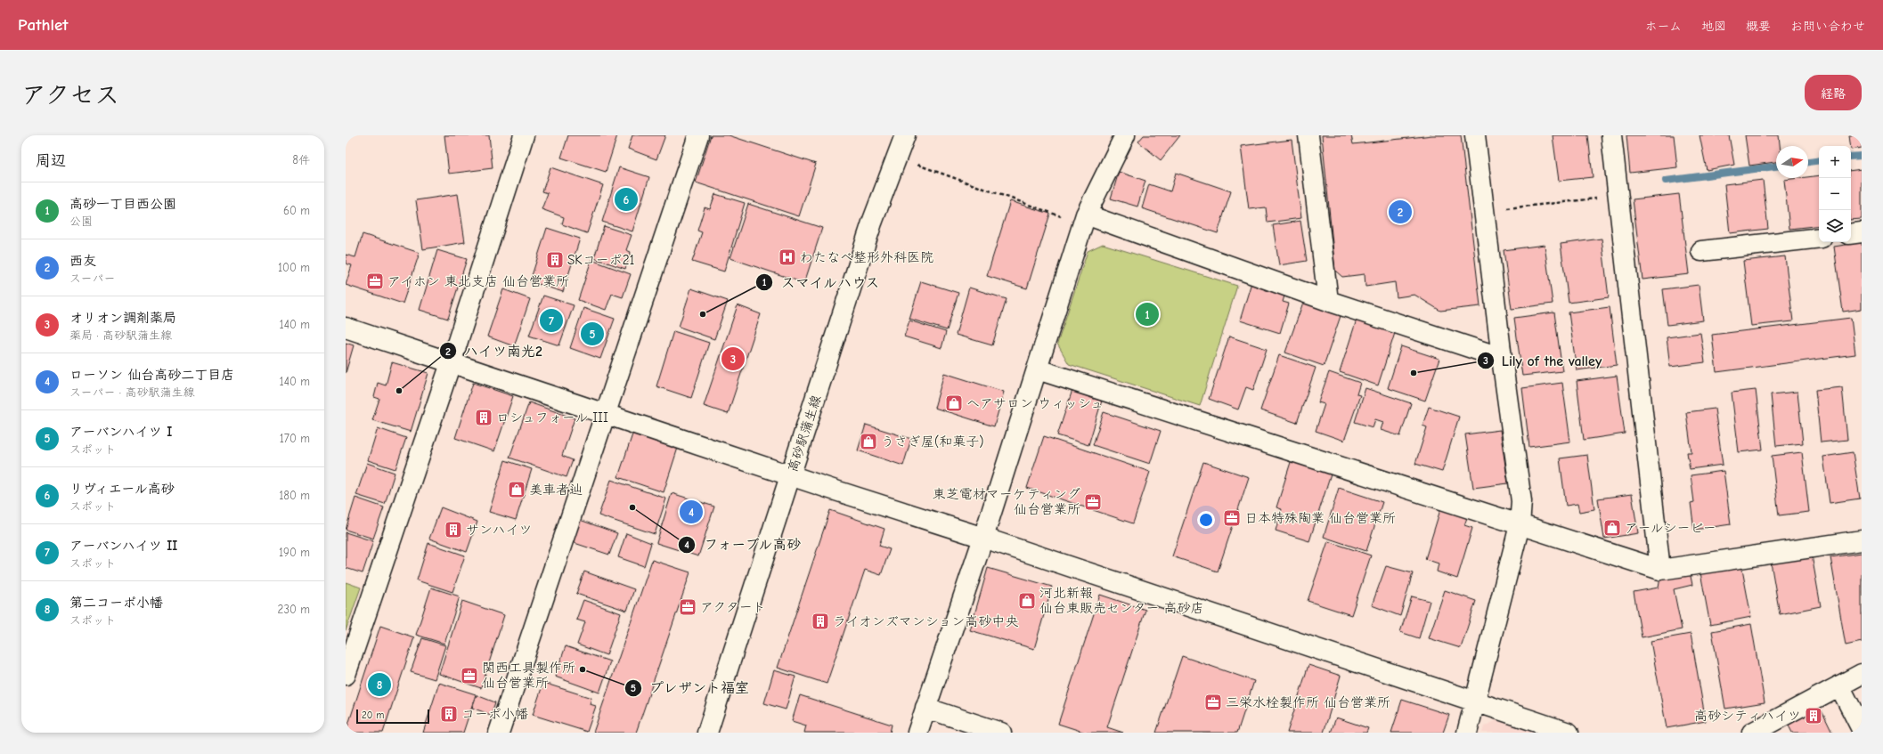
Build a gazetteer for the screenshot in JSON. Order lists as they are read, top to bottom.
{
  "streets": {
    "street": ["高砂駅蒲生線"]
  },
  "places": {
    "hospital": ["わたなべ整形外科医院"],
    "building": [
      "SKコーポ21",
      "ロシュフォール III",
      "サンハイツ",
      "ライオンズマンション高砂中央",
      "コーポ小幡",
      "高砂シティハイツ"
    ],
    "office": [
      "アイホン 東北支店 仙台営業所",
      "東芝電材マーケティング 仙台営業所",
      "日本特殊陶業 仙台営業所",
      "アクタート",
      "関西工具製作所 仙台営業所",
      "三栄水栓製作所 仙台営業所"
    ],
    "other": [
      "スマイルハウス",
      "Lily of the valley",
      "ハイツ南光2",
      "フォーブル高砂",
      "プレザント福室"
    ],
    "shop": [
      "ヘアサロン ウィッシュ",
      "うさぎ屋(和菓子)",
      "美車者辿",
      "アールシービー",
      "河北新報 仙台東販売センター 高砂店"
    ]
  },
  "scale_bar": "20 m",
  "north": "right",
  "page": {
    "header": "Pathlet",
    "nav": [
      "ホーム",
      "地図",
      "概要",
      "お問い合わせ"
    ],
    "title": "アクセス",
    "buttons": "経路",
    "heading": ["周辺", "8件"],
    "map_buttons": ["+", "−"],
    "list": [
      {
        "mark": "1",
        "name": "高砂一丁目西公園",
        "note": "公園",
        "value": "60 m"
      },
      {
        "mark": "2",
        "name": "西友",
        "note": "スーパー",
        "value": "100 m"
      },
      {
        "mark": "3",
        "name": "オリオン調剤薬局",
        "note": "薬局 · 高砂駅蒲生線",
        "value": "140 m"
      },
      {
        "mark": "4",
        "name": "ローソン 仙台高砂二丁目店",
        "note": "スーパー · 高砂駅蒲生線",
        "value": "140 m"
      },
      {
        "mark": "5",
        "name": "アーバンハイツ I",
        "note": "スポット",
        "value": "170 m"
      },
      {
        "mark": "6",
        "name": "リヴィエール高砂",
        "note": "スポット",
        "value": "180 m"
      },
      {
        "mark": "7",
        "name": "アーバンハイツ II",
        "note": "スポット",
        "value": "190 m"
      },
      {
        "mark": "8",
        "name": "第二コーポ小幡",
        "note": "スポット",
        "value": "230 m"
      }
    ],
    "pins": [
      "6",
      "2",
      "1",
      "7",
      "5",
      "3",
      "4",
      "8"
    ],
    "scale": "20 m"
  }
}
